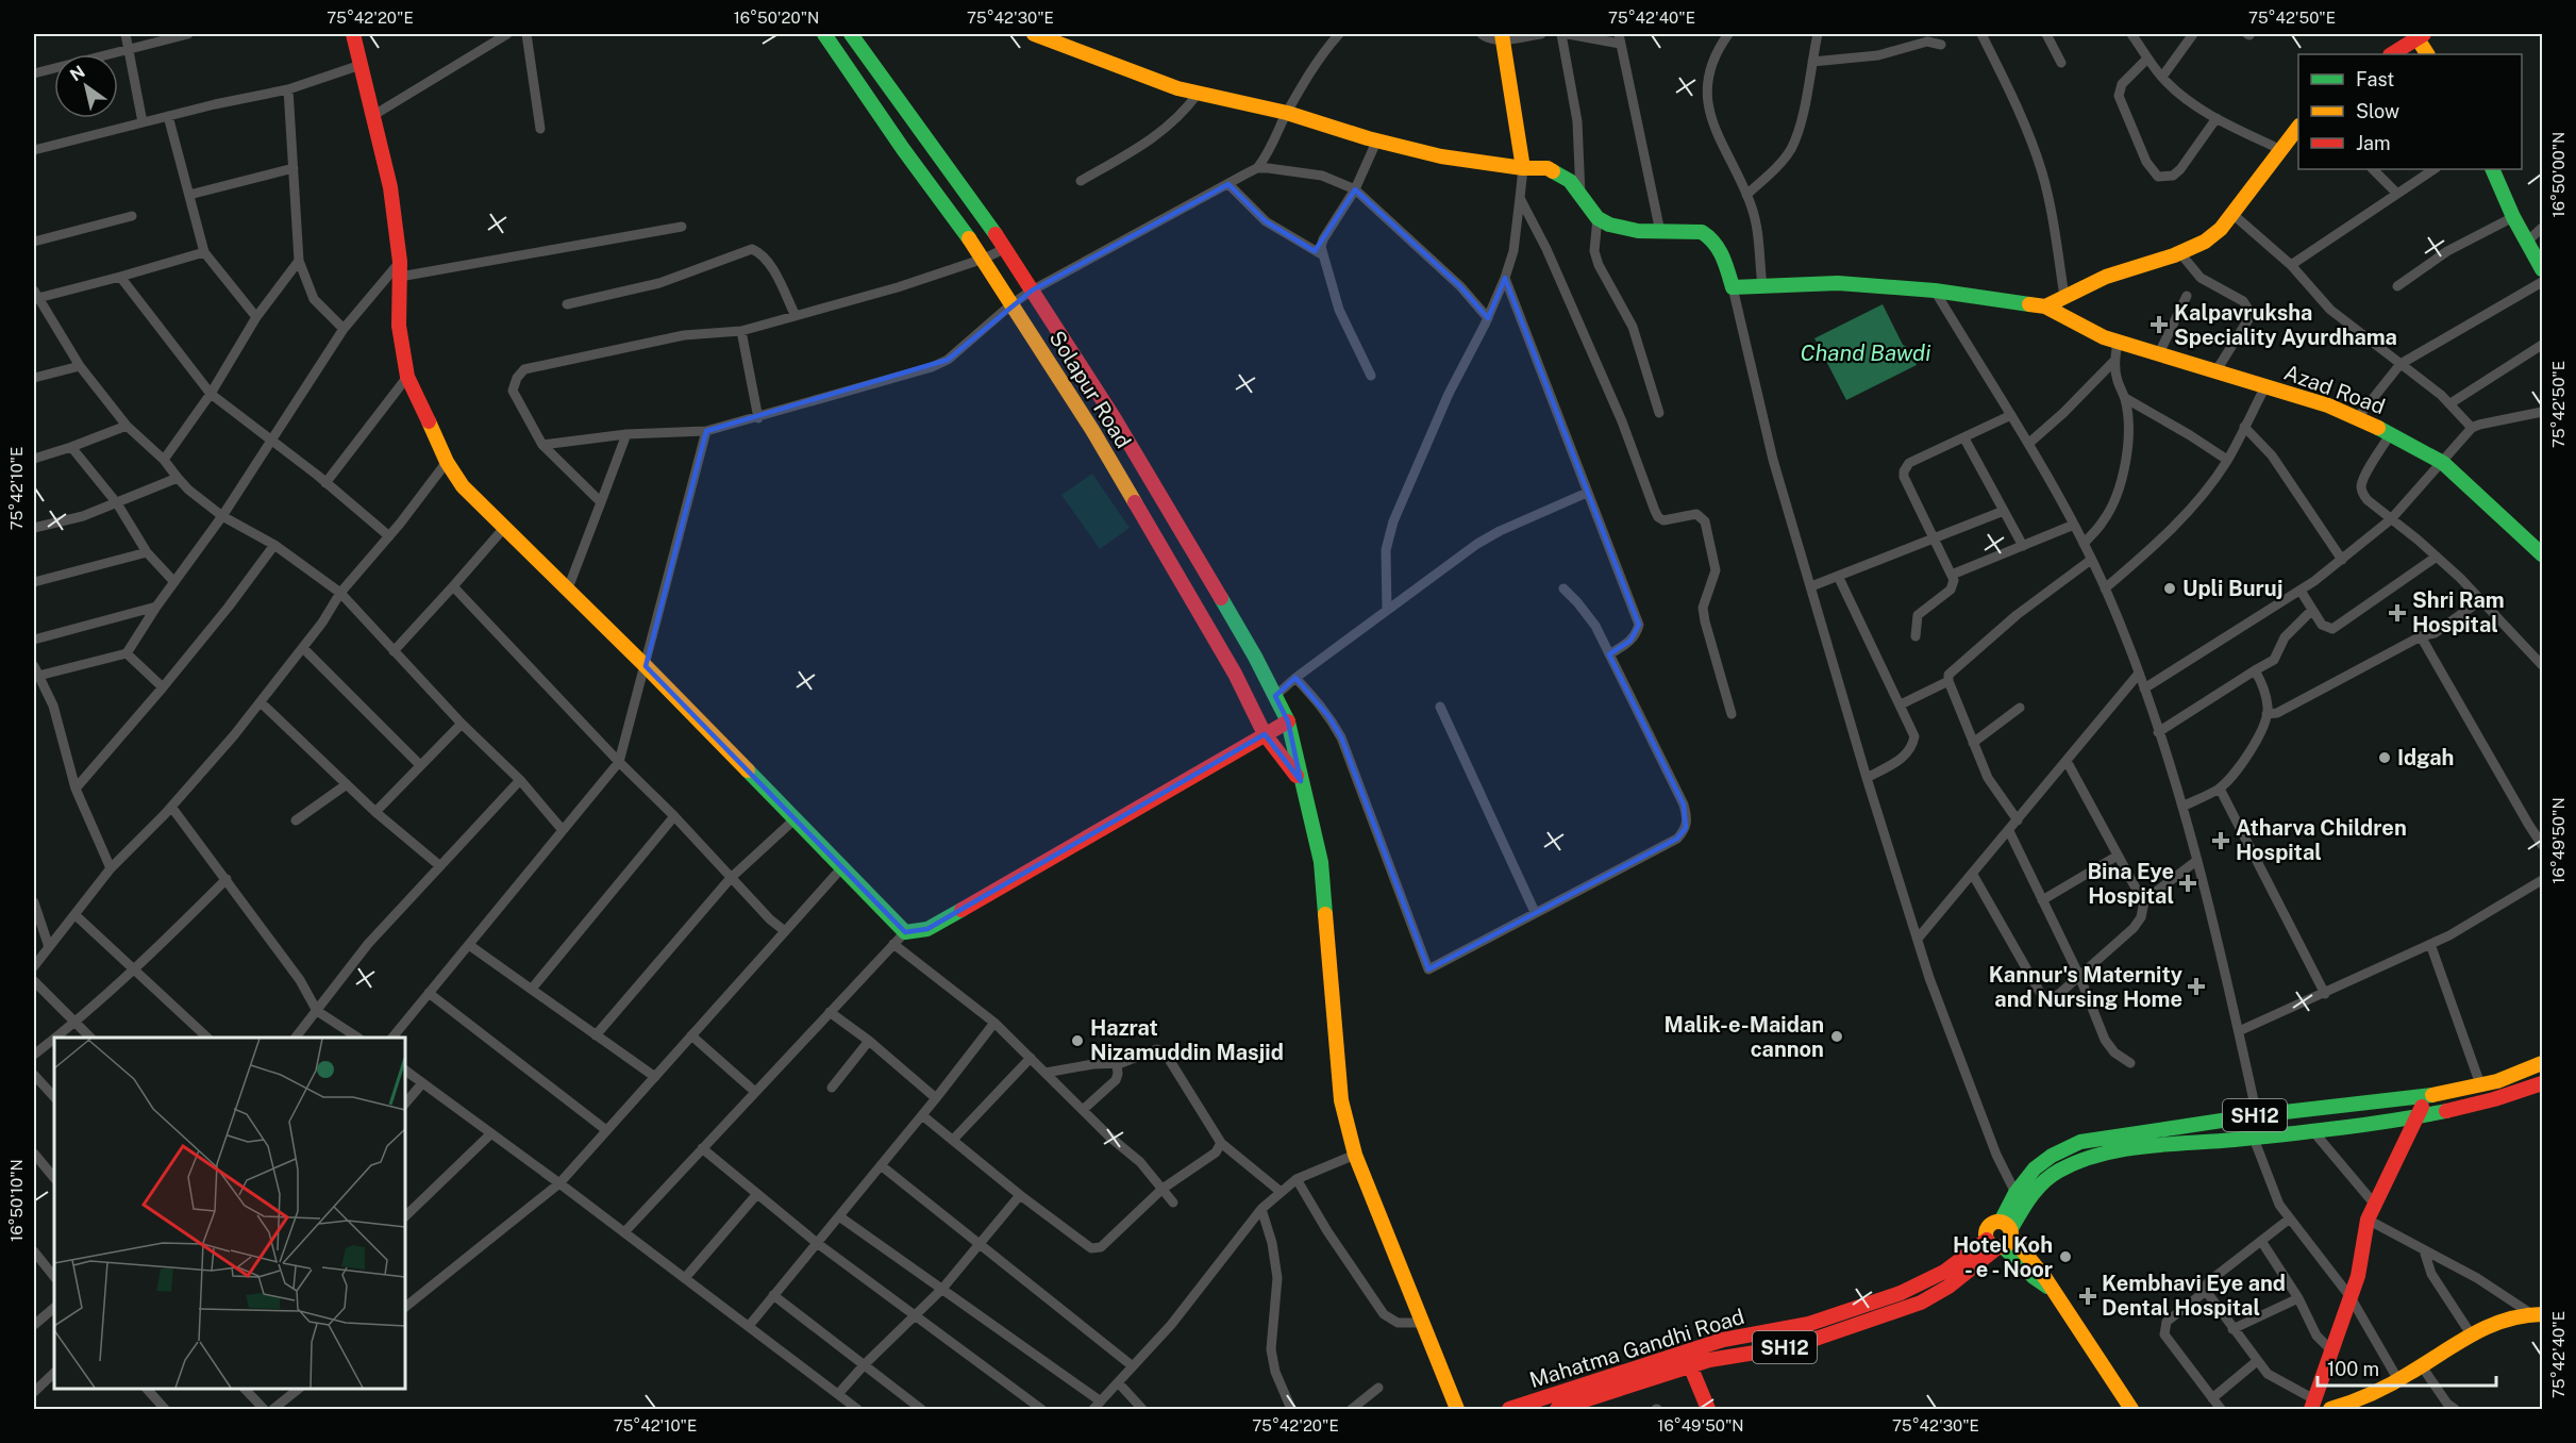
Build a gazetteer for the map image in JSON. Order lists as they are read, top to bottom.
{
  "streets": {
    "main road": [
      "Solapur Road",
      "Azad Road",
      "SH12",
      "Mahatma Gandhi Road"
    ]
  },
  "water": ["Chand Bawdi"],
  "places": {
    "health": [
      "Kalpavruksha Speciality Ayurdhama",
      "Shri Ram Hospital",
      "Atharva Children Hospital",
      "Bina Eye Hospital",
      "Kannur's Maternity and Nursing Home",
      "Kembhavi Eye and Dental Hospital"
    ],
    "other": [
      "Upli Buruj",
      "Idgah",
      "Malik-e-Maidan cannon",
      "Hazrat Nizamuddin Masjid",
      "Hotel Koh - e - Noor"
    ]
  },
  "legend": ["Fast", "Slow", "Jam"],
  "scale_bar": "100 m",
  "north": "top left",
  "coordinates": [
    "75°42'20\"E",
    "16°50'20\"N",
    "75°42'30\"E",
    "75°42'40\"E",
    "75°42'50\"E",
    "16°50'00\"N",
    "75°42'10\"E",
    "16°49'50\"N",
    "16°50'10\"N"
  ]
}
